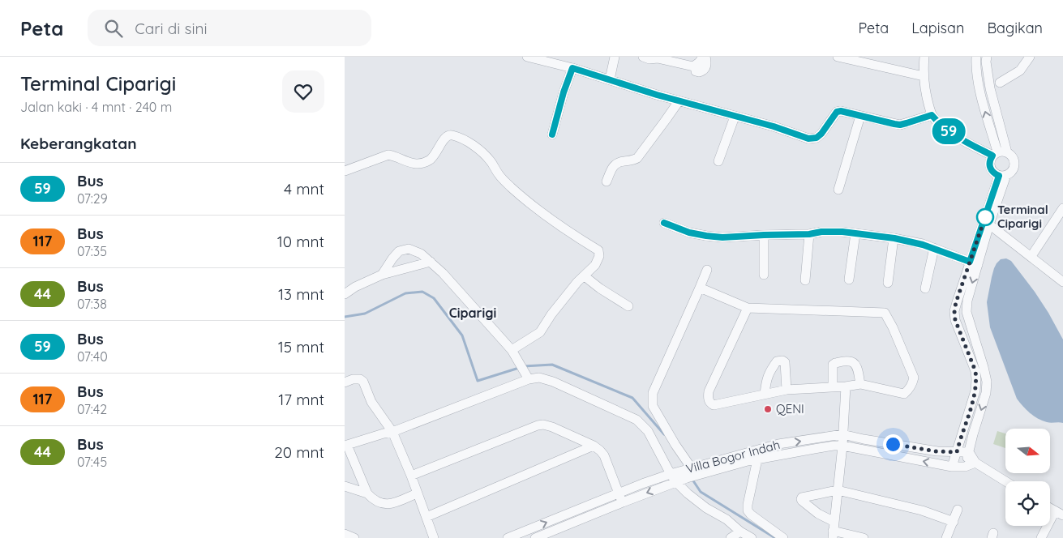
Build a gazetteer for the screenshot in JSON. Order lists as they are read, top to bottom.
{
  "streets": {
    "street": ["Villa Bogor Indah"]
  },
  "districts": ["Ciparigi"],
  "places": ["Terminal Ciparigi", "QENI"],
  "lines": ["bus line 59"],
  "north": "right",
  "page": {
    "header": "Peta",
    "search": "Cari di sini",
    "nav": ["Peta", "Lapisan", "Bagikan"],
    "heading": [
      ["Terminal Ciparigi", "Jalan kaki · 4 mnt · 240 m"],
      "Keberangkatan"
    ],
    "on_map": "59",
    "list": [
      {
        "mark": "59",
        "name": "Bus",
        "note": "07:29",
        "value": "4 mnt"
      },
      {
        "mark": "117",
        "name": "Bus",
        "note": "07:35",
        "value": "10 mnt"
      },
      {
        "mark": "44",
        "name": "Bus",
        "note": "07:38",
        "value": "13 mnt"
      },
      {
        "mark": "59",
        "name": "Bus",
        "note": "07:40",
        "value": "15 mnt"
      },
      {
        "mark": "117",
        "name": "Bus",
        "note": "07:42",
        "value": "17 mnt"
      },
      {
        "mark": "44",
        "name": "Bus",
        "note": "07:45",
        "value": "20 mnt"
      }
    ]
  }
}
